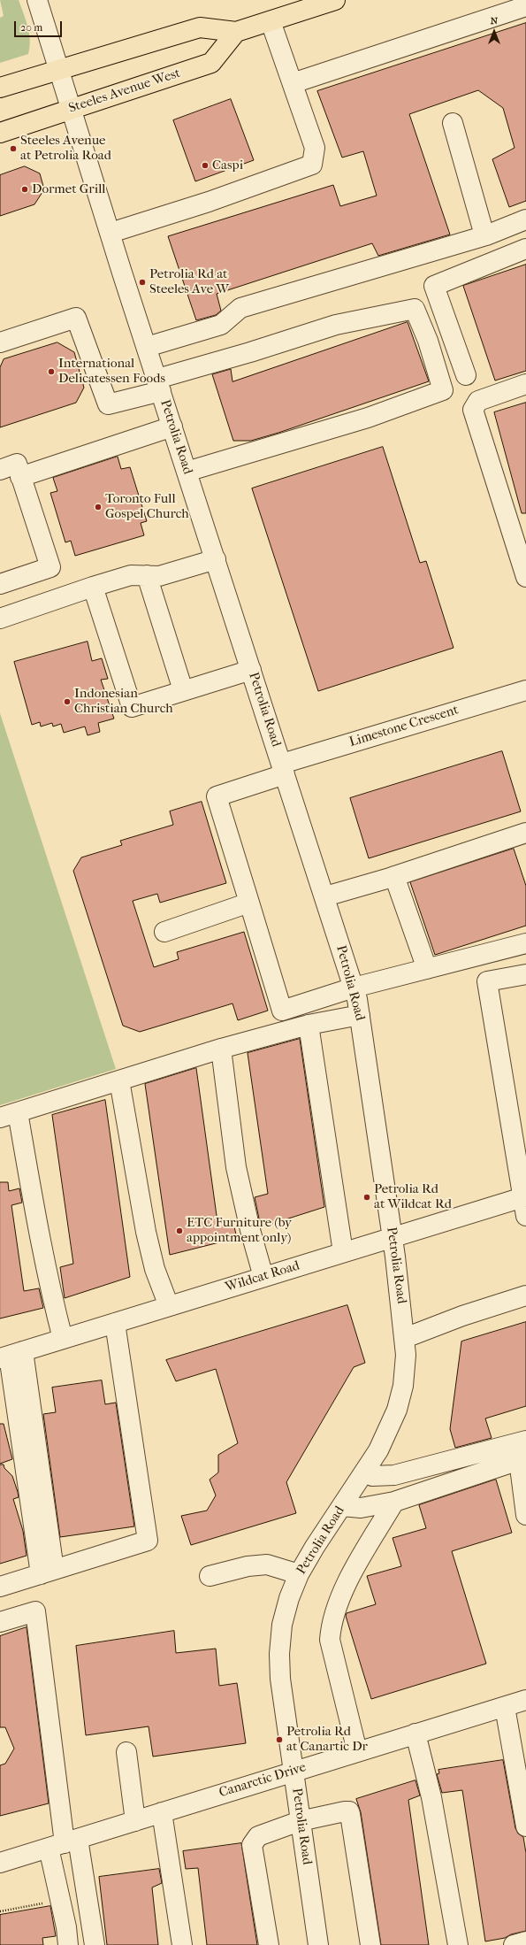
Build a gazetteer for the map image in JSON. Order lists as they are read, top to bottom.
{
  "streets": {
    "main road": ["Steeles Avenue West"],
    "street": [
      "Petrolia Road",
      "Limestone Crescent",
      "Wildcat Road",
      "Canarctic Drive"
    ]
  },
  "crossings": [
    ["Steeles Avenue West", "Petrolia Road"],
    ["Petrolia Road", "Limestone Crescent"],
    ["Petrolia Road", "Wildcat Road"],
    ["Petrolia Road", "Canarctic Drive"]
  ],
  "places": [
    "Steeles Avenue at Petrolia Road",
    "Caspi",
    "Dormet Grill",
    "Petrolia Rd at Steeles Ave W",
    "International Delicatessen Foods",
    "Toronto Full Gospel Church",
    "Indonesian Christian Church",
    "Petrolia Rd at Wildcat Rd",
    "ETC Furniture (by appointment only)",
    "Petrolia Rd at Canartic Dr"
  ],
  "scale_bar": "20 m",
  "north": "top"
}
